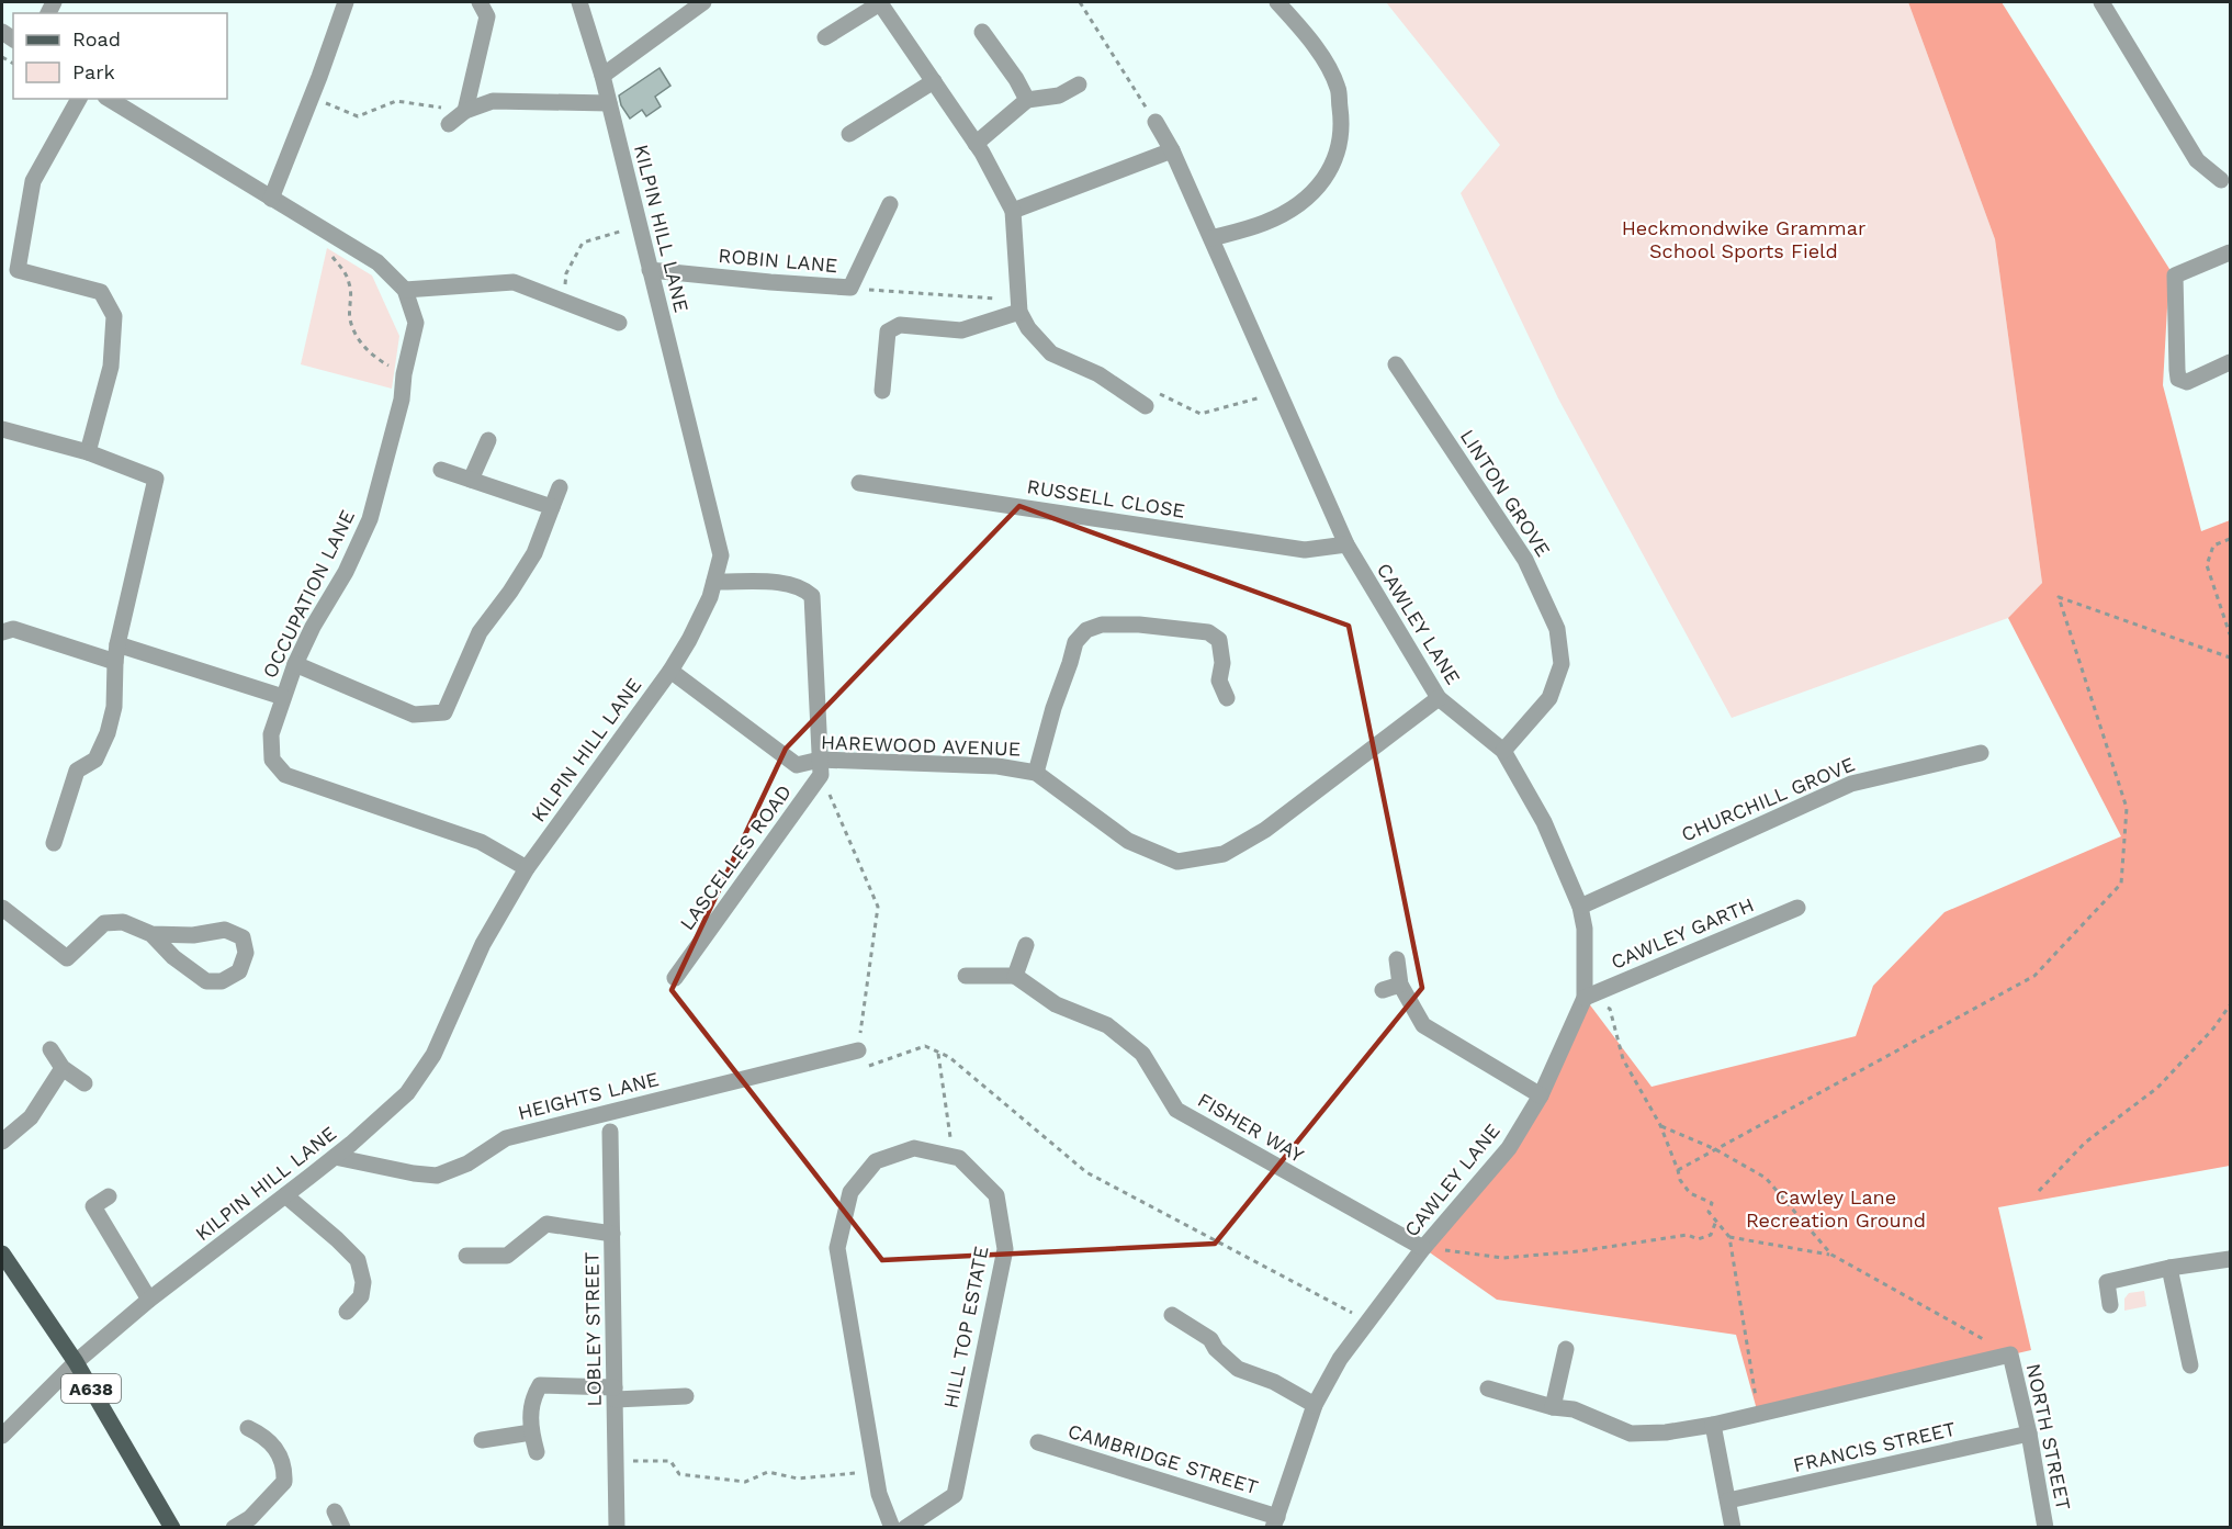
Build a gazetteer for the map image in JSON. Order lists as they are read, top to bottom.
{
  "streets": {
    "main road": ["A638"],
    "street": [
      "KILPIN HILL LANE",
      "ROBIN LANE",
      "LINTON GROVE",
      "RUSSELL CLOSE",
      "OCCUPATION LANE",
      "CAWLEY LANE",
      "HAREWOOD AVENUE",
      "CHURCHILL GROVE",
      "LASCELLES ROAD",
      "CAWLEY GARTH",
      "HEIGHTS LANE",
      "FISHER WAY",
      "HILL TOP ESTATE",
      "LOBLEY STREET",
      "NORTH STREET",
      "FRANCIS STREET",
      "CAMBRIDGE STREET"
    ]
  },
  "crossings": [
    ["KILPIN HILL LANE", "ROBIN LANE"],
    ["KILPIN HILL LANE", "OCCUPATION LANE"],
    ["KILPIN HILL LANE", "HAREWOOD AVENUE"],
    ["KILPIN HILL LANE", "HEIGHTS LANE"],
    ["KILPIN HILL LANE", "A638"],
    ["LINTON GROVE", "CAWLEY LANE"],
    ["RUSSELL CLOSE", "CAWLEY LANE"],
    ["CAWLEY LANE", "HAREWOOD AVENUE"],
    ["CAWLEY LANE", "CHURCHILL GROVE"],
    ["CAWLEY LANE", "CAWLEY GARTH"],
    ["CAWLEY LANE", "FISHER WAY"],
    ["CAWLEY LANE", "CAMBRIDGE STREET"],
    ["HAREWOOD AVENUE", "LASCELLES ROAD"],
    ["NORTH STREET", "FRANCIS STREET"]
  ],
  "parks": ["Heckmondwike Grammar School Sports Field", "Cawley Lane Recreation Ground"],
  "legend": ["Road", "Park"]
}
